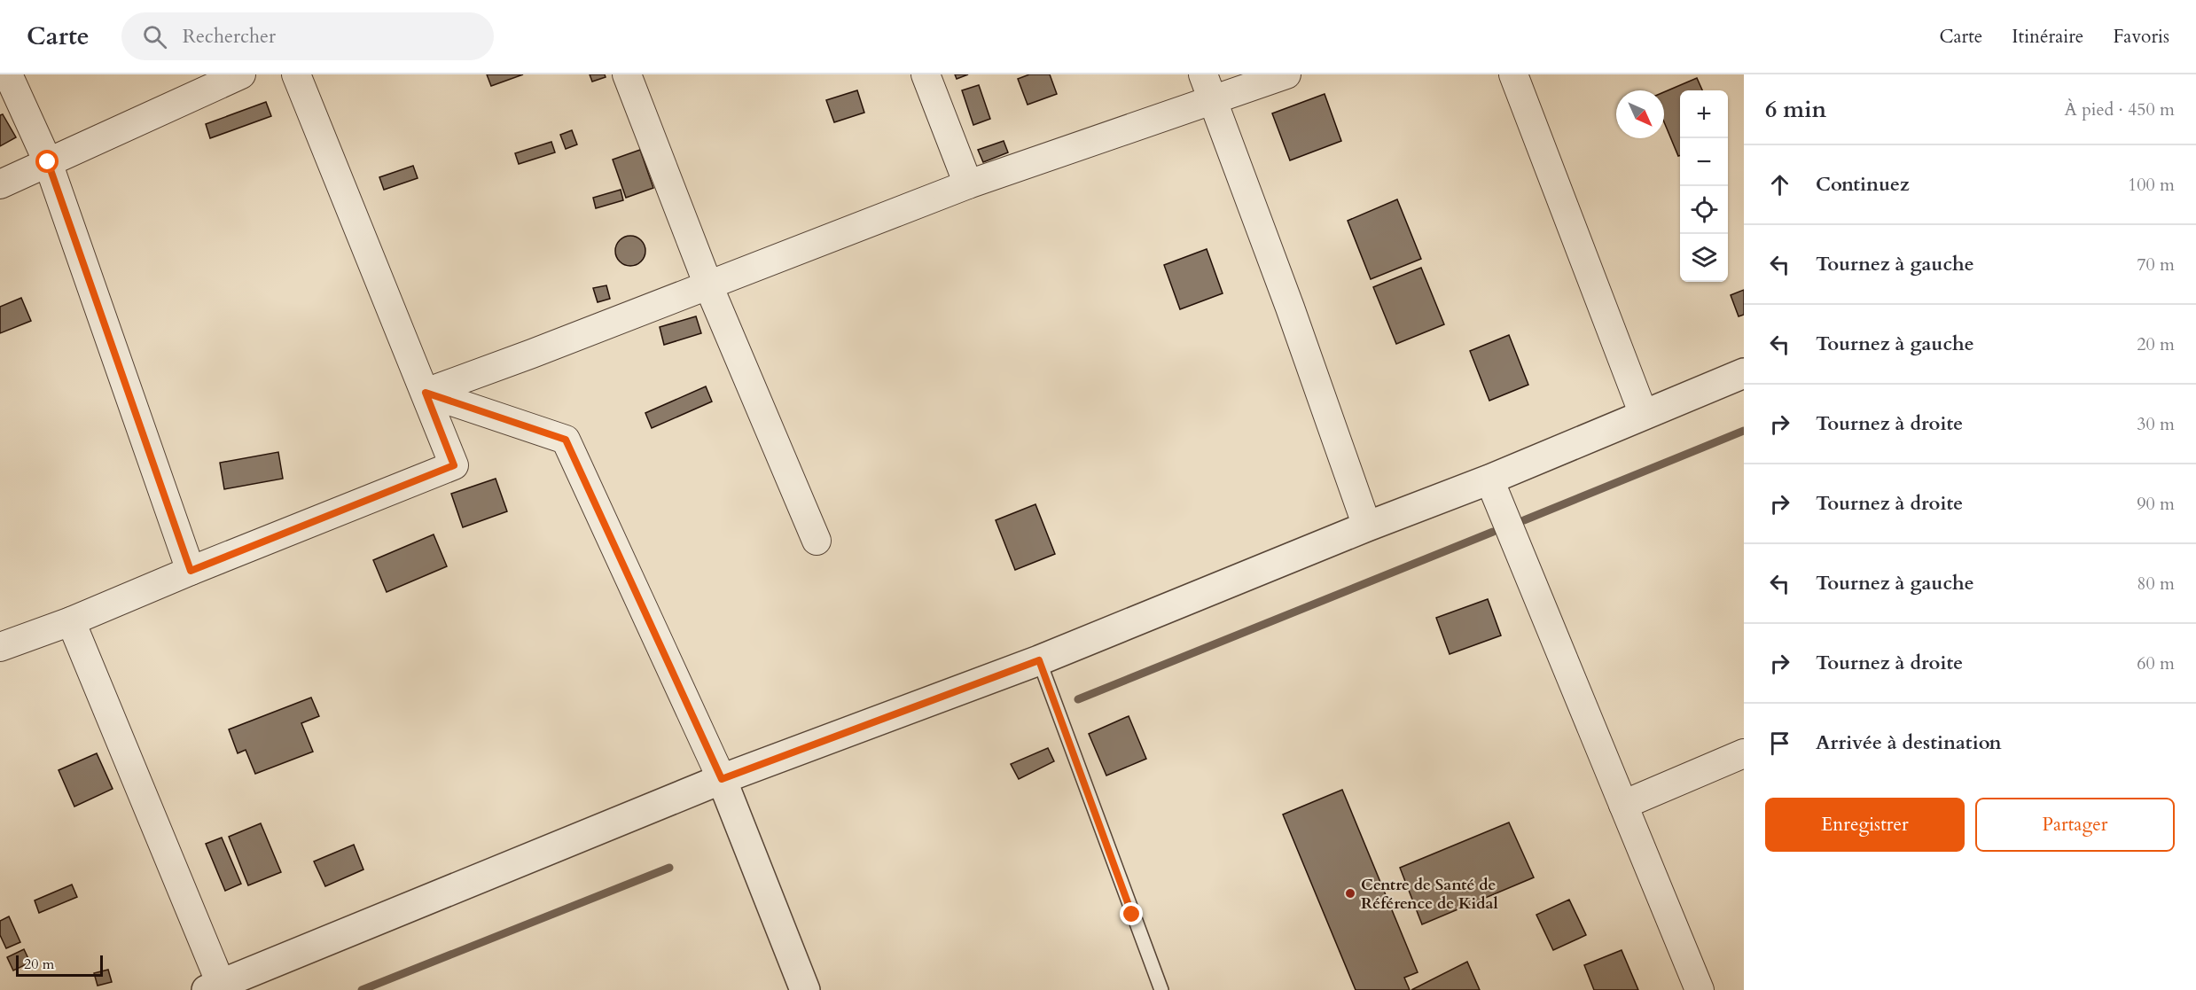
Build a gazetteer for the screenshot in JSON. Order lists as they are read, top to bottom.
{
  "places": ["Centre de Santé de Référence de Kidal"],
  "scale_bar": "20 m",
  "north": "bottom right",
  "page": {
    "header": "Carte",
    "search": "Rechercher",
    "nav": ["Carte", "Itinéraire", "Favoris"],
    "heading": ["6 min", "À pied · 450 m"],
    "map_buttons": ["+", "−"],
    "list": [
      ["Continuez", "100 m"],
      ["Tournez à gauche", "70 m"],
      ["Tournez à gauche", "20 m"],
      ["Tournez à droite", "30 m"],
      ["Tournez à droite", "90 m"],
      ["Tournez à gauche", "80 m"],
      ["Tournez à droite", "60 m"],
      "Arrivée à destination"
    ],
    "buttons": ["Enregistrer", "Partager"],
    "scale": "20 m"
  }
}
